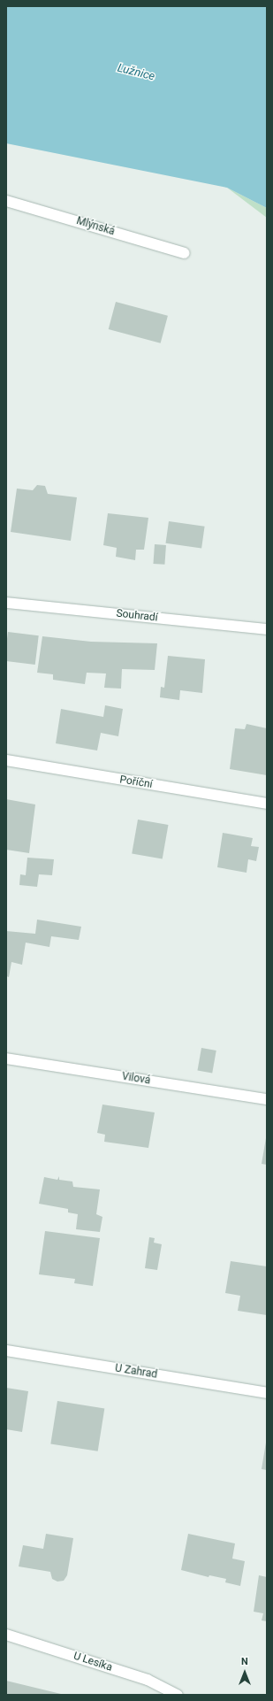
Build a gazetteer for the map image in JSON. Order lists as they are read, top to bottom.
{
  "streets": {
    "street": [
      "Mlýnská",
      "Souhradí",
      "Poříční",
      "Vilová",
      "U Zahrad",
      "U Lesíka"
    ]
  },
  "water": ["Lužnice"],
  "north": "top"
}
